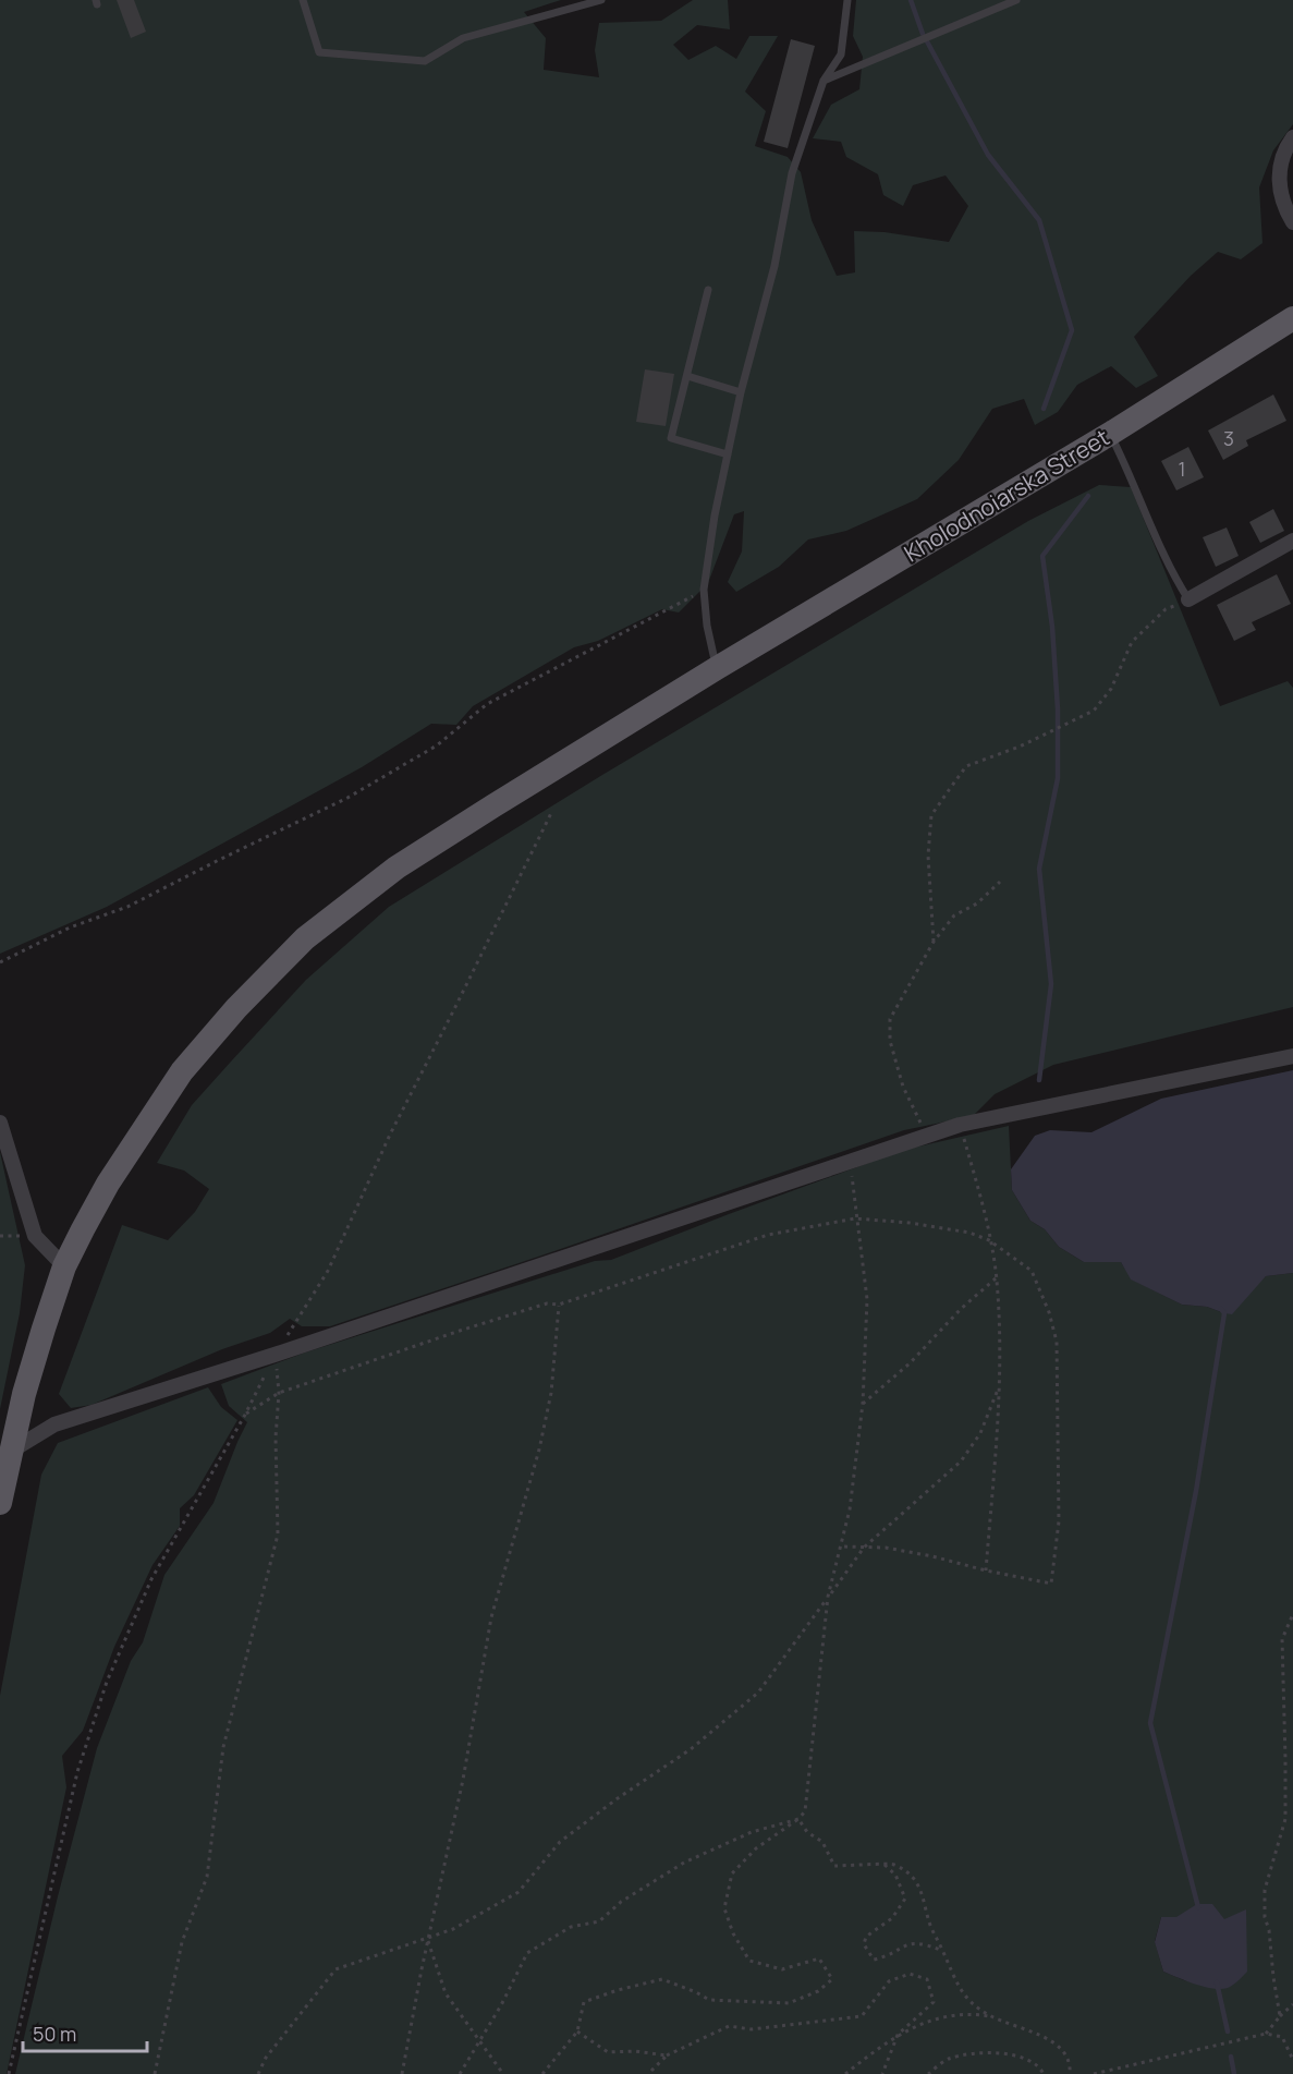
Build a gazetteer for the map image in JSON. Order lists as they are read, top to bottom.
{
  "streets": {
    "main road": ["Kholodnoiarska Street"]
  },
  "house_numbers": ["3", "1"],
  "scale_bar": "50 m"
}
